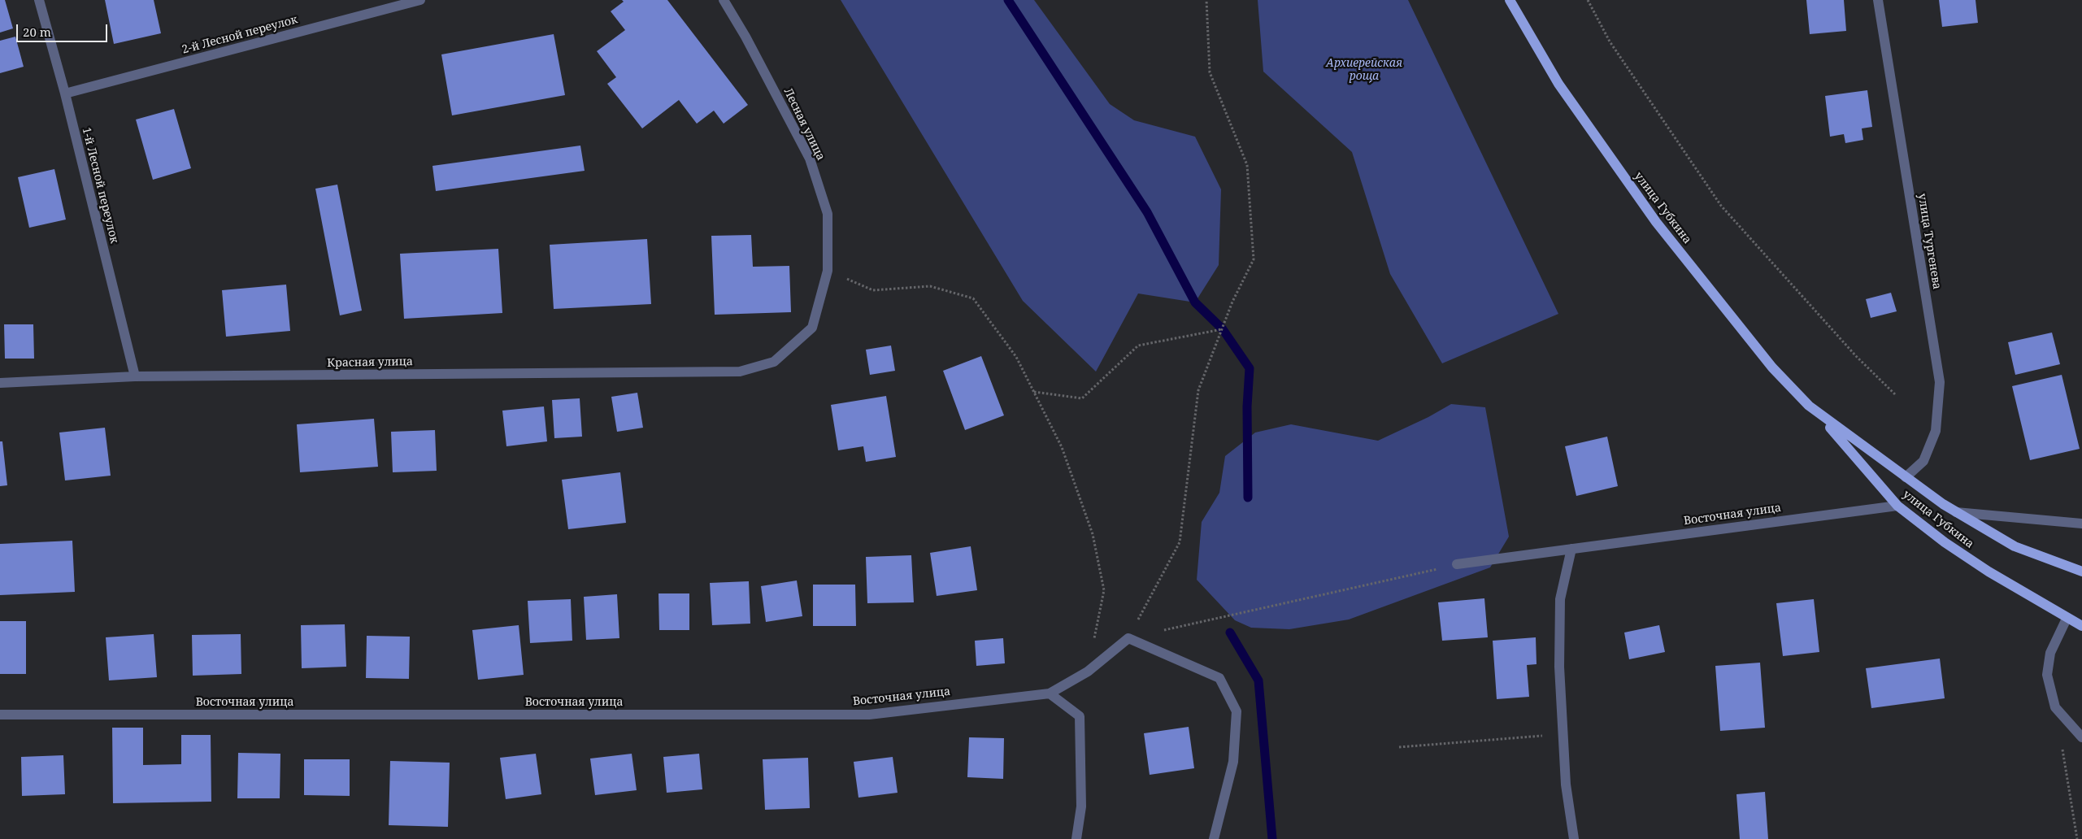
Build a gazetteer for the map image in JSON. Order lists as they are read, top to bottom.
{
  "streets": {
    "main road": ["улица Губкина"],
    "street": [
      "2-й Лесной переулок",
      "Лесная улица",
      "1-й Лесной переулок",
      "улица Тургенева",
      "Красная улица",
      "Восточная улица"
    ]
  },
  "crossings": [
    ["2-й Лесной переулок", "1-й Лесной переулок"],
    ["Лесная улица", "Красная улица"],
    ["1-й Лесной переулок", "Красная улица"],
    ["улица Губкина", "улица Тургенева"],
    ["улица Губкина", "Восточная улица"]
  ],
  "parks": ["Архиерейская роща"],
  "scale_bar": "20 m"
}
